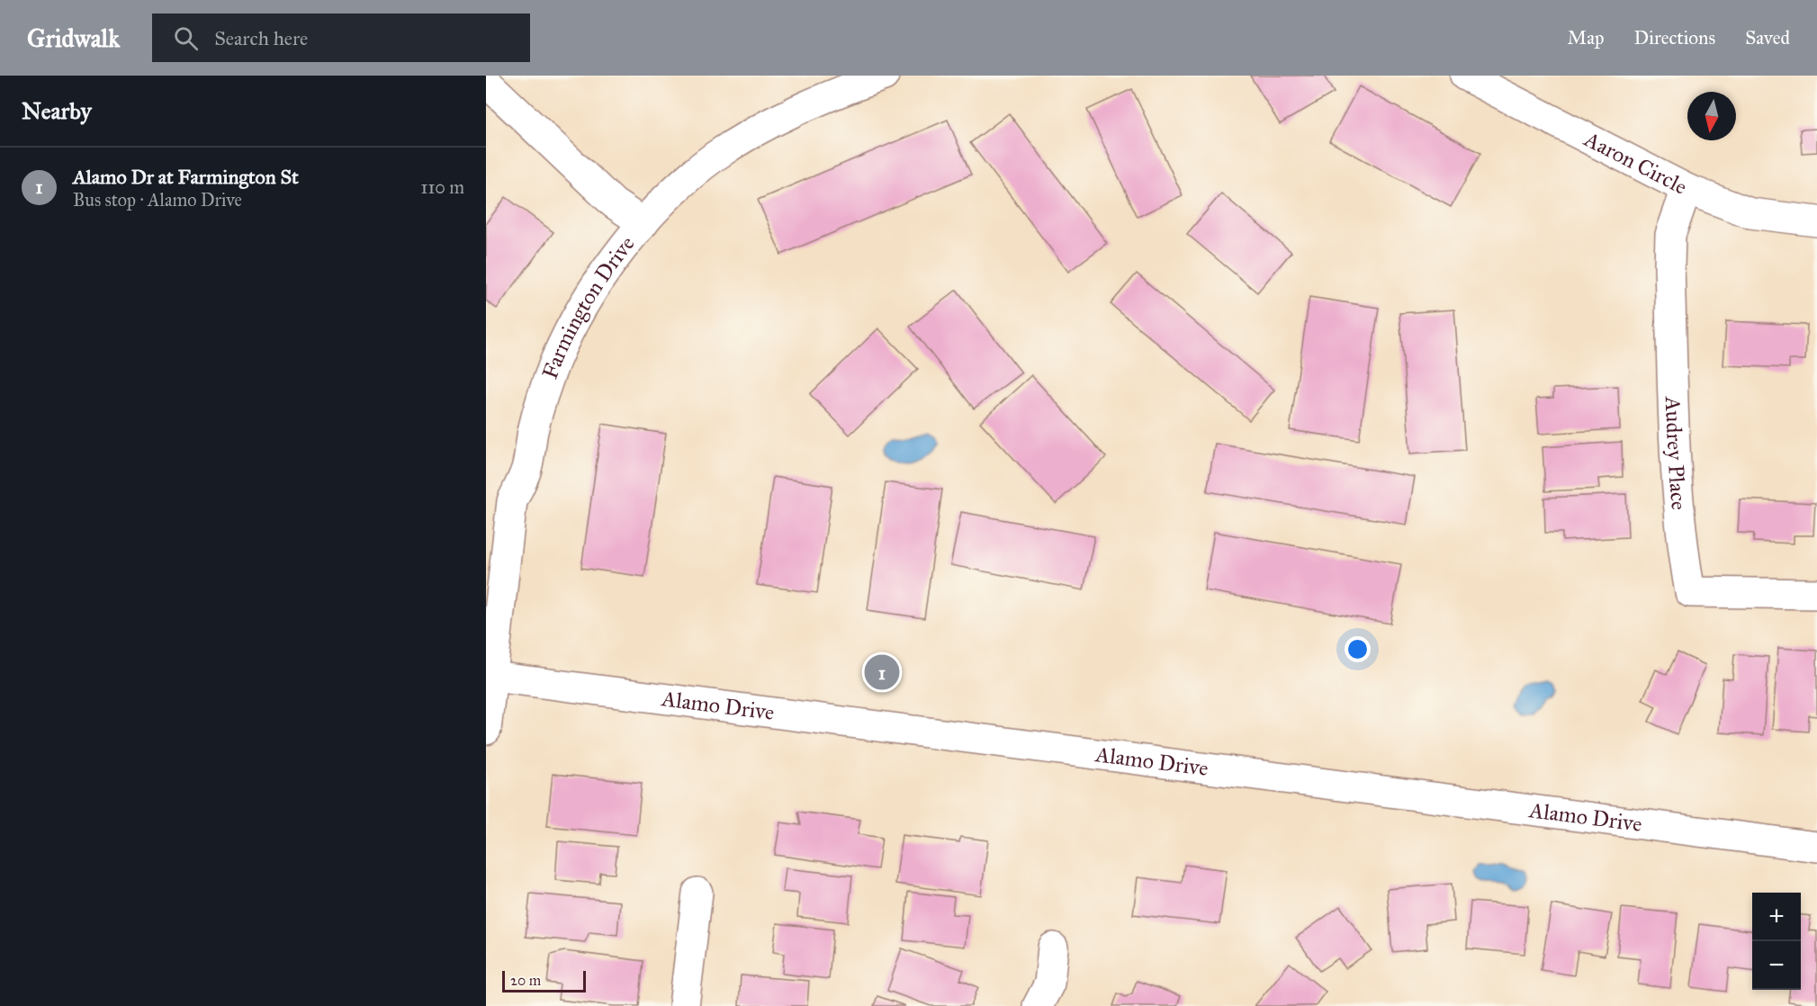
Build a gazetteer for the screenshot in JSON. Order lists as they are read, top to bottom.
{
  "streets": {
    "street": [
      "Aaron Circle",
      "Farmington Drive",
      "Audrey Place",
      "Alamo Drive"
    ]
  },
  "crossings": [
    ["Aaron Circle", "Audrey Place"],
    ["Farmington Drive", "Alamo Drive"]
  ],
  "scale_bar": "20 m",
  "north": "bottom",
  "page": {
    "header": "Gridwalk",
    "search": "Search here",
    "nav": ["Map", "Directions", "Saved"],
    "heading": "Nearby",
    "list": [
      {
        "mark": "1",
        "name": "Alamo Dr at Farmington St",
        "note": "Bus stop · Alamo Drive",
        "value": "110 m"
      }
    ],
    "pins": "1",
    "map_buttons": ["+", "−"],
    "scale": "20 m"
  }
}
